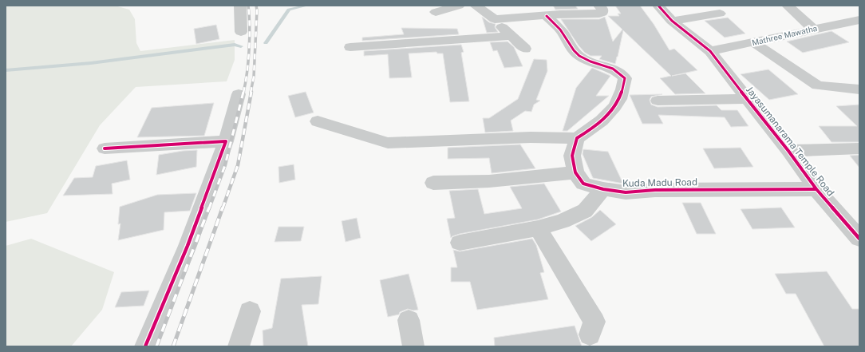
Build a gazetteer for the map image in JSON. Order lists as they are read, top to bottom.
{
  "streets": {
    "street": ["Mathree Mawatha", "Jayasumanarama Temple Road", "Kuda Madu Road"]
  },
  "crossings": [
    ["Mathree Mawatha", "Jayasumanarama Temple Road"],
    ["Jayasumanarama Temple Road", "Kuda Madu Road"]
  ]
}
